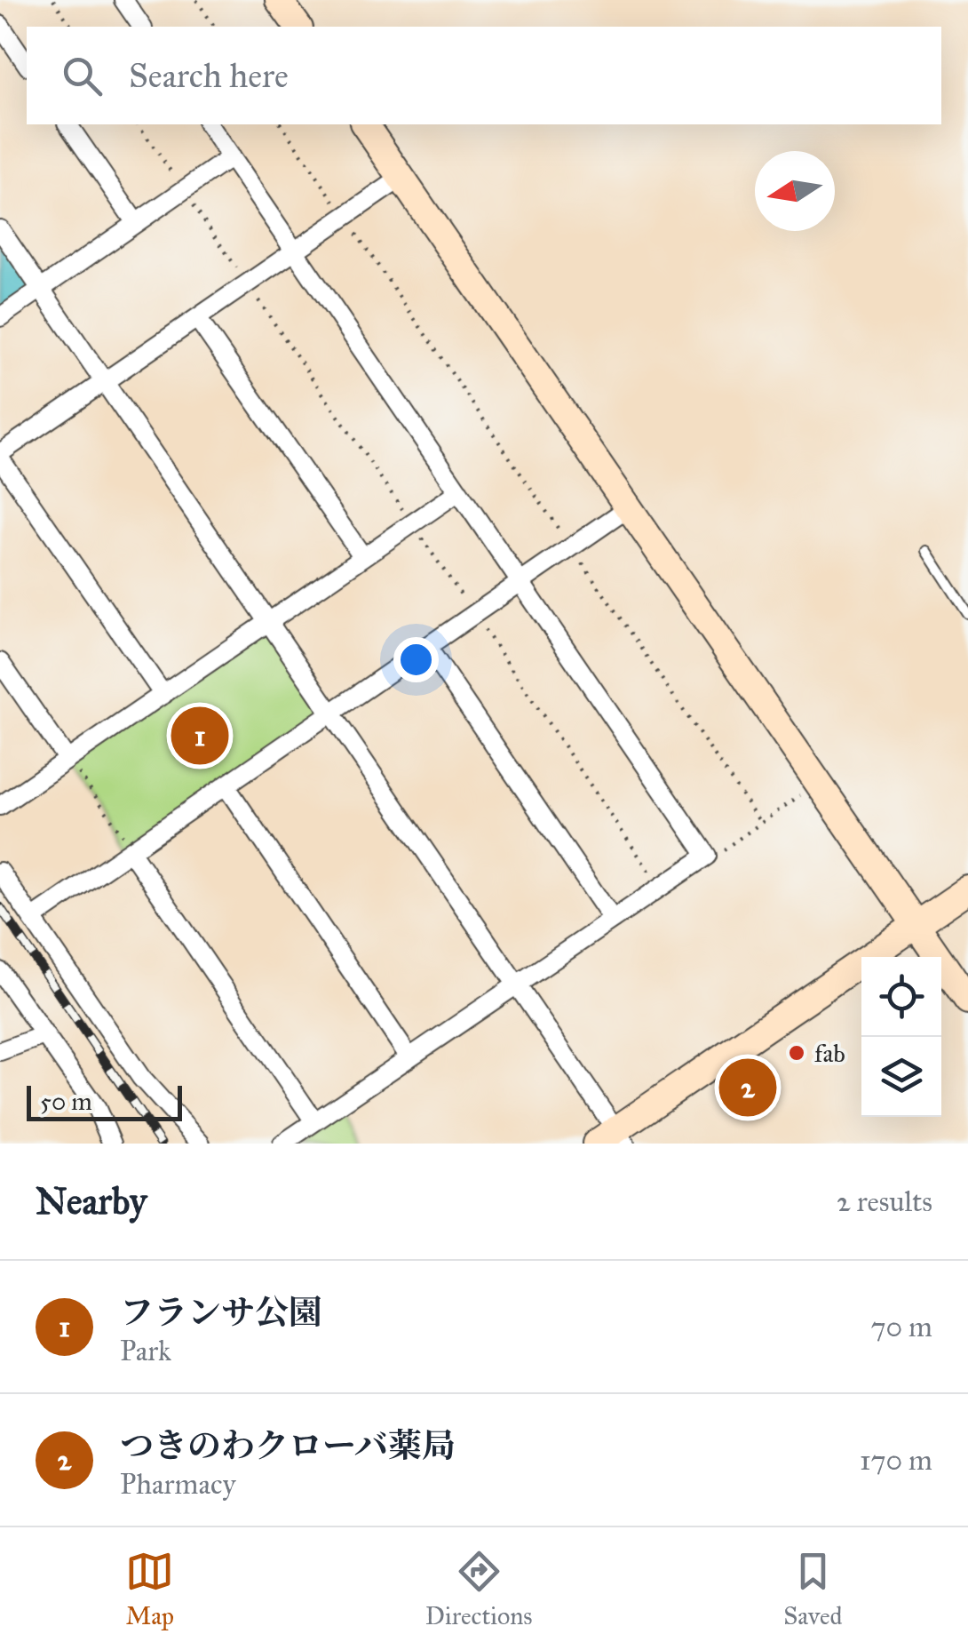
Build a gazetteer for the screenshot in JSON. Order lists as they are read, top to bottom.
{
  "places": ["fab"],
  "scale_bar": "50 m",
  "north": "left",
  "page": {
    "search": "Search here",
    "pins": ["1", "2"],
    "scale": "50 m",
    "heading": ["Nearby", "2 results"],
    "list": [
      {
        "mark": "1",
        "name": "フランサ公園",
        "note": "Park",
        "value": "70 m"
      },
      {
        "mark": "2",
        "name": "つきのわクローバ薬局",
        "note": "Pharmacy",
        "value": "170 m"
      }
    ],
    "nav": ["Map", "Directions", "Saved"]
  }
}
